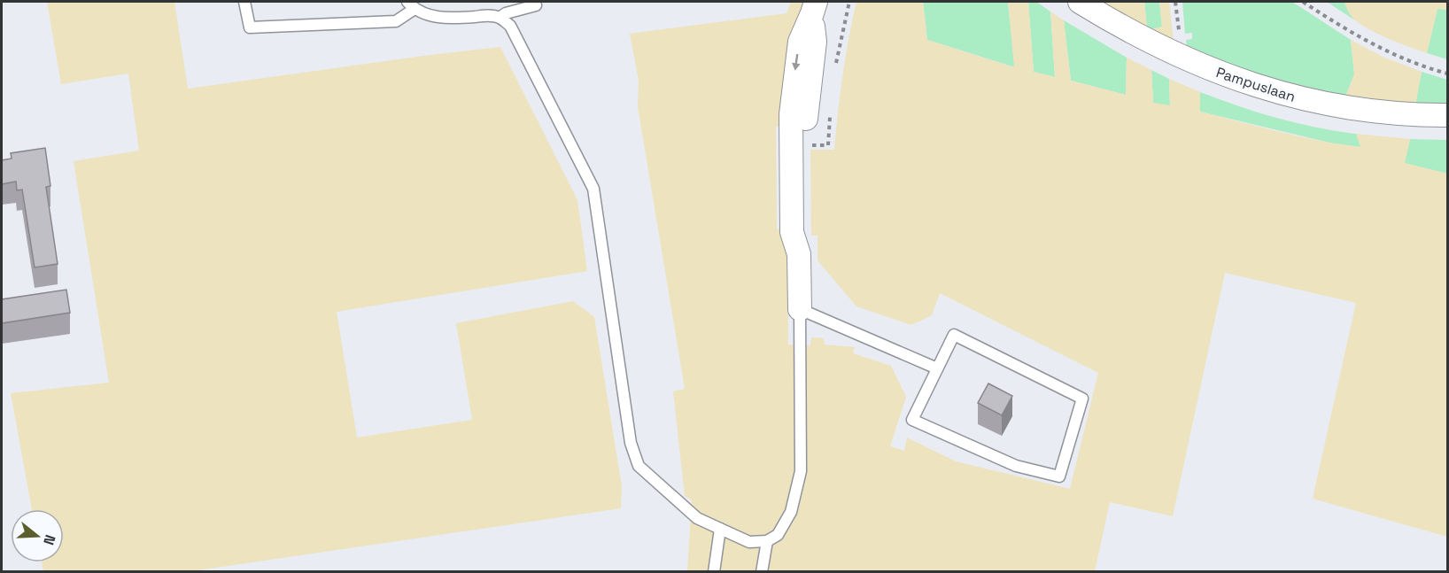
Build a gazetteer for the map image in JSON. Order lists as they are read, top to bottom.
{
  "streets": {
    "street": ["Pampuslaan"]
  },
  "north": "right"
}
